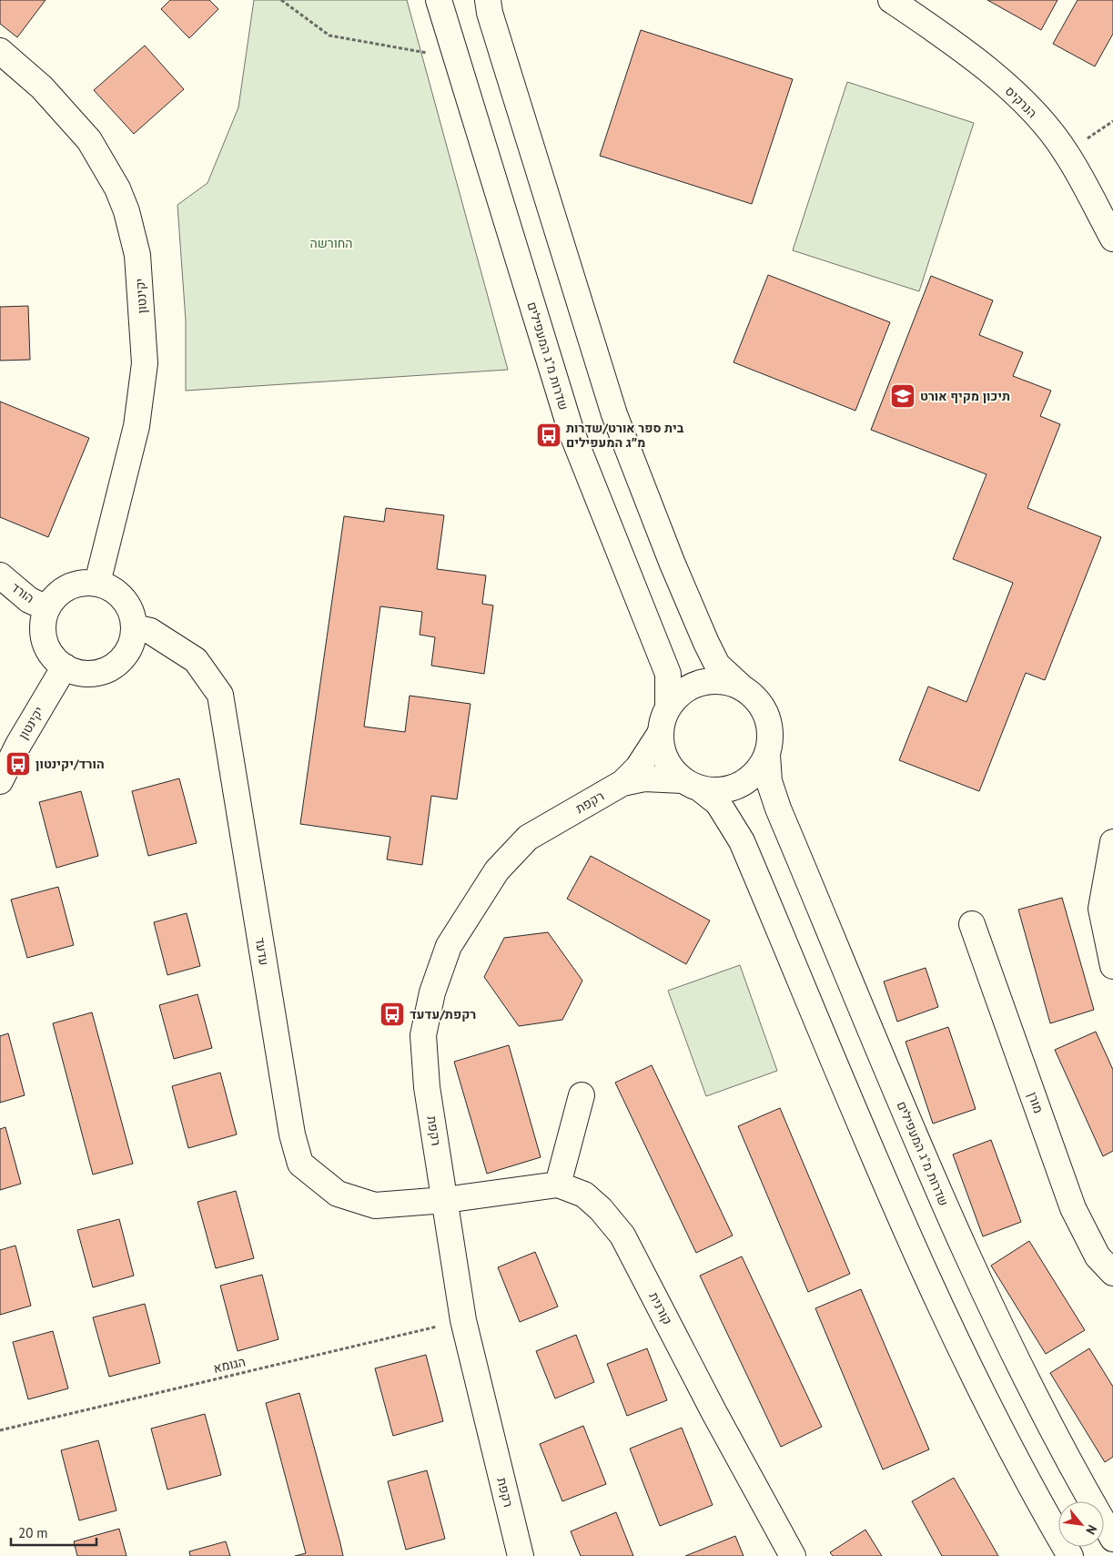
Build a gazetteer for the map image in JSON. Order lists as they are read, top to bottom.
{
  "streets": {
    "street": [
      "הנרקיס",
      "יקינטון",
      "שדרות מ\"ג המעפילים",
      "הורד",
      "רקפת",
      "עדעד",
      "מורן",
      "קורנית"
    ],
    "path": ["הגומא"]
  },
  "crossings": [
    ["יקינטון", "הורד"],
    ["יקינטון", "עדעד"],
    ["שדרות מ\"ג המעפילים", "רקפת"],
    ["הורד", "עדעד"],
    ["רקפת", "עדעד"],
    ["רקפת", "קורנית"],
    ["רקפת", "הגומא"],
    ["עדעד", "קורנית"]
  ],
  "parks": ["החורשה"],
  "places": {
    "school or university": ["תיכון מקיף אורט"],
    "bus stop": ["בית ספר אורט/שדרות מ״ג המעפילים", "הורד/יקינטון", "רקפת/עדעד"]
  },
  "scale_bar": "20 m",
  "north": "bottom right"
}
